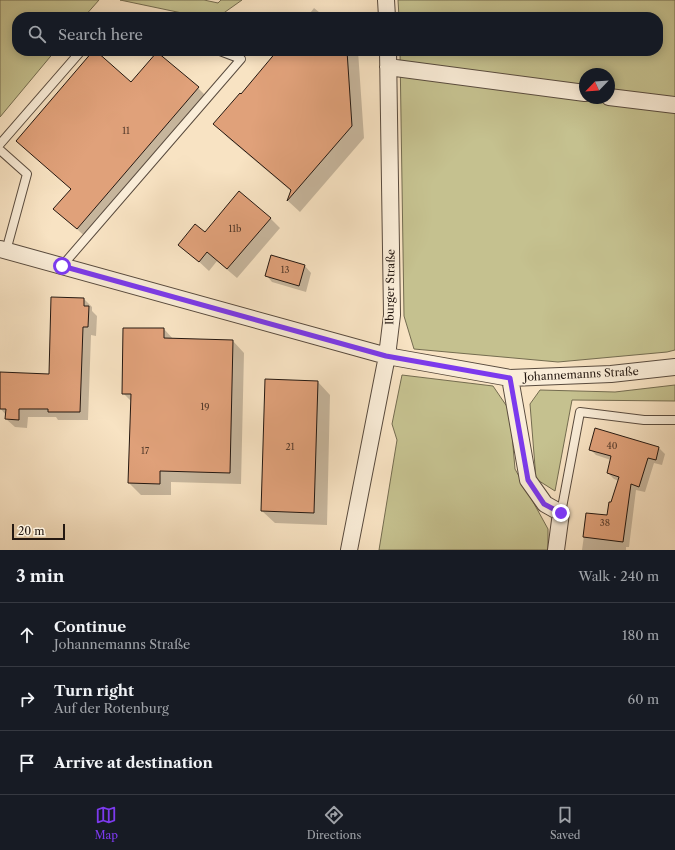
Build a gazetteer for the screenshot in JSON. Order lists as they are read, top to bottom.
{
  "streets": {
    "street": ["Iburger Straße", "Johannemanns Straße"]
  },
  "crossings": [
    ["Iburger Straße", "Johannemanns Straße"]
  ],
  "house_numbers": [
    "11",
    "11b",
    "13",
    "19",
    "40",
    "21",
    "17",
    "38"
  ],
  "scale_bar": "20 m",
  "north": "bottom left",
  "page": {
    "search": "Search here",
    "scale": "20 m",
    "heading": ["3 min", "Walk · 240 m"],
    "list": [
      ["Continue", "Johannemanns Straße", "180 m"],
      ["Turn right", "Auf der Rotenburg", "60 m"],
      "Arrive at destination"
    ],
    "nav": ["Map", "Directions", "Saved"]
  }
}
